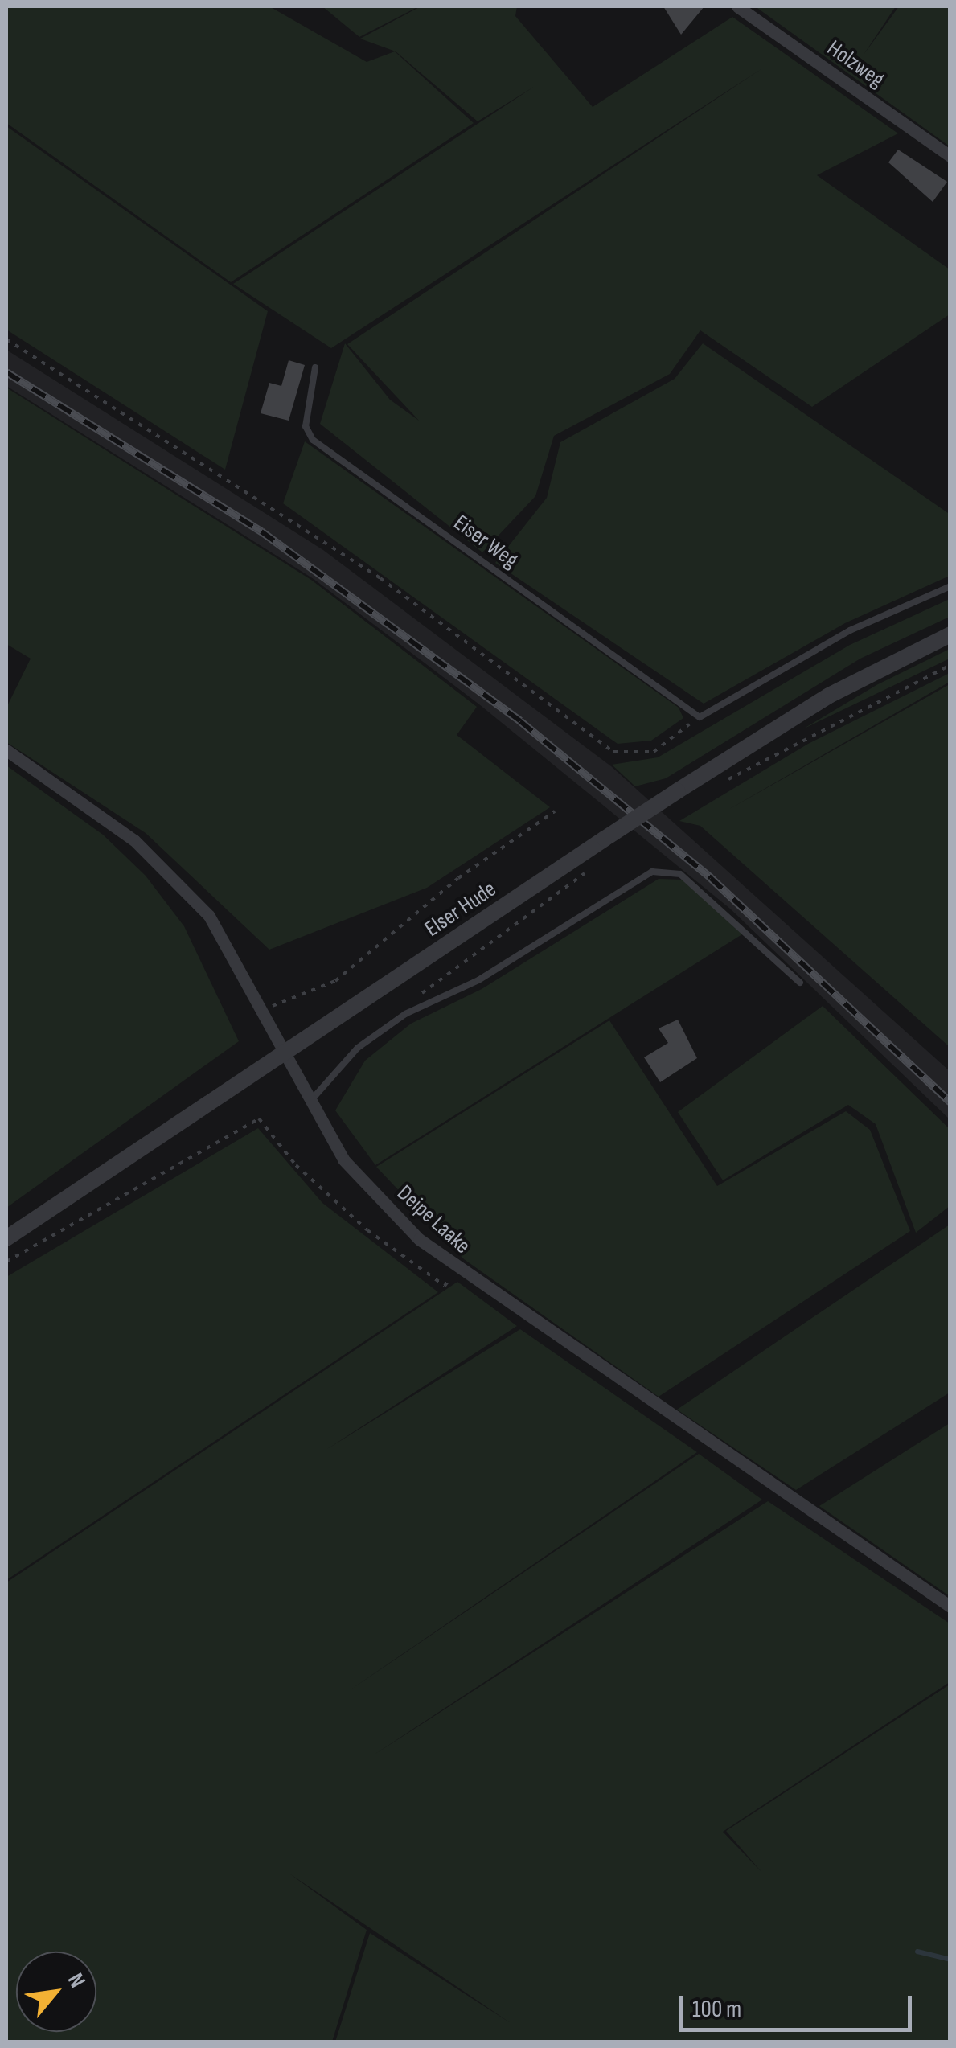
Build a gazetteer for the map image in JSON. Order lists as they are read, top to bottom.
{
  "streets": {
    "street": ["Holzweg", "Elser Hude", "Deipe Laake"],
    "lane": ["Eiser Weg"]
  },
  "crossings": [
    ["Elser Hude", "Deipe Laake"]
  ],
  "scale_bar": "100 m",
  "north": "top right"
}
